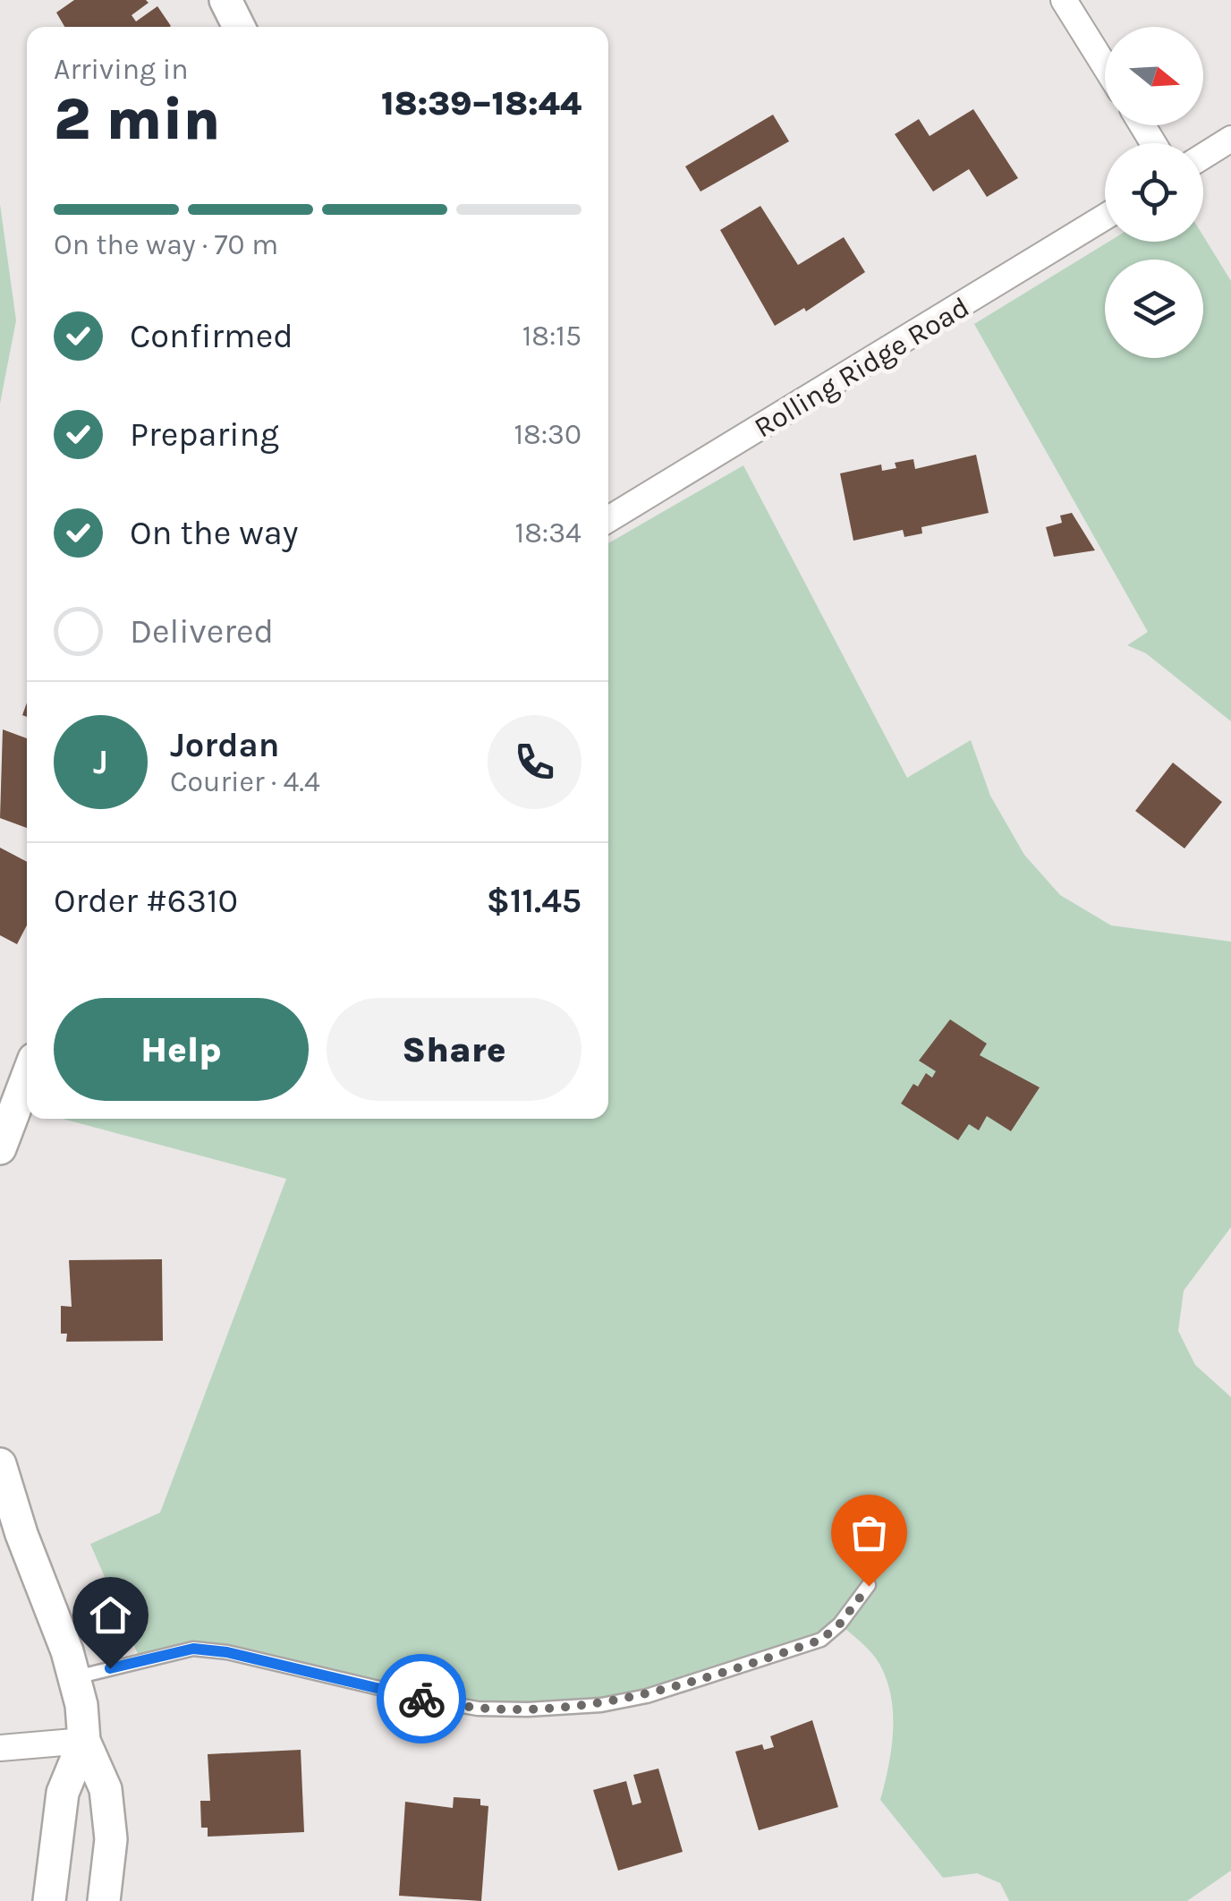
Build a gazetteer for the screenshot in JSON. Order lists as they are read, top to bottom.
{
  "streets": {
    "street": ["Rolling Ridge Road"]
  },
  "north": "right",
  "page": {
    "heading": ["2 min", "Arriving in", "18:39–18:44"],
    "panel": [
      "Jordan",
      "Courier · 4.4",
      "Order #6310",
      "$11.45"
    ],
    "bar": "On the way · 70 m",
    "list": [
      ["Confirmed", "18:15"],
      ["Preparing", "18:30"],
      ["On the way", "18:34"],
      "Delivered"
    ],
    "round": "J",
    "buttons": ["Help", "Share"]
  }
}
